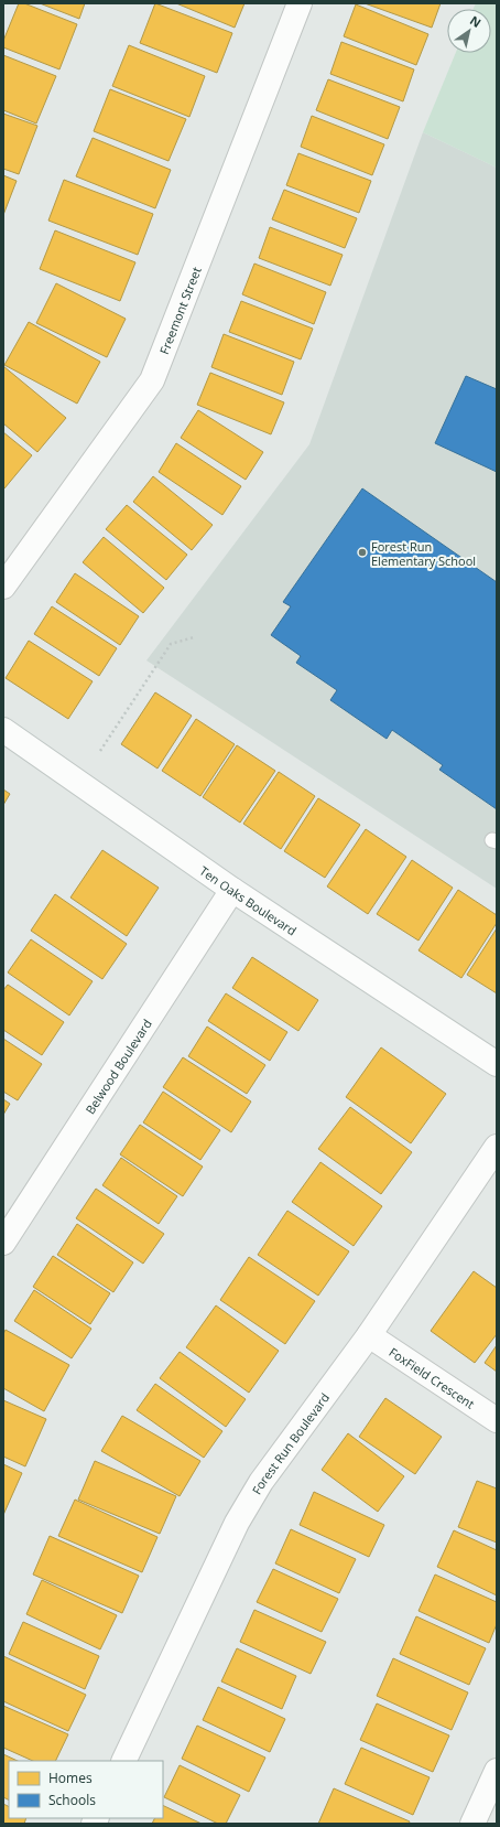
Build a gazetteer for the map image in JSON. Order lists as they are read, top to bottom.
{
  "streets": {
    "street": [
      "Freemont Street",
      "Ten Oaks Boulevard",
      "Belwood Boulevard",
      "FoxField Crescent",
      "Forest Run Boulevard"
    ]
  },
  "crossings": [
    ["Ten Oaks Boulevard", "Belwood Boulevard"],
    ["FoxField Crescent", "Forest Run Boulevard"]
  ],
  "places": ["Forest Run Elementary School"],
  "legend": ["Homes", "Schools"],
  "north": "top right"
}
